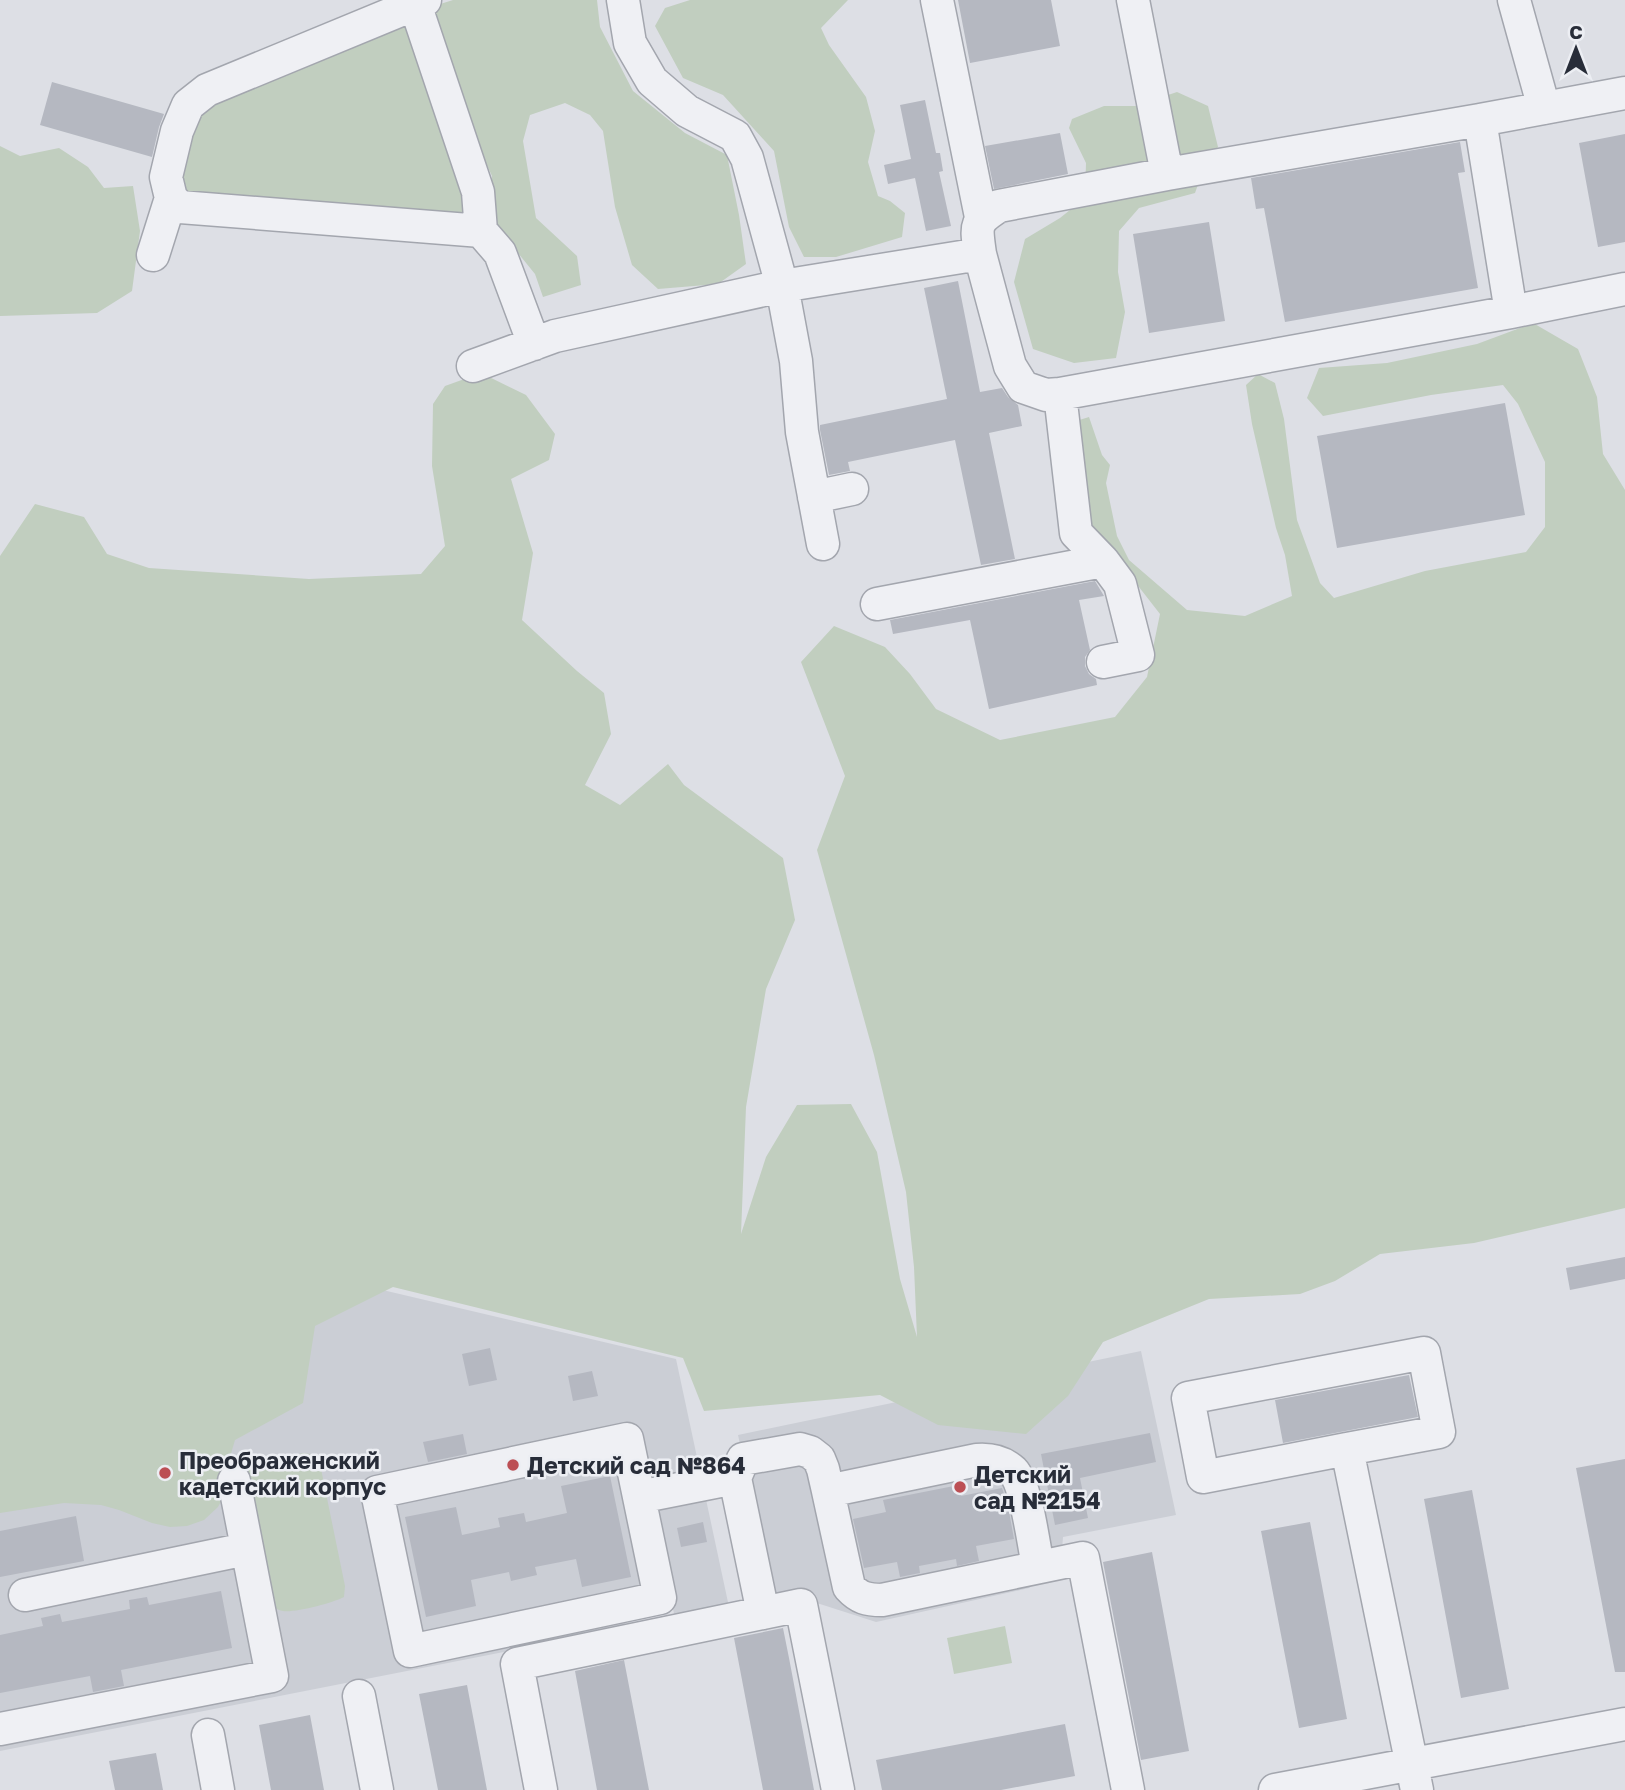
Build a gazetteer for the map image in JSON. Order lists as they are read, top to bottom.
{
  "places": ["Детский сад №864", "Преображенский кадетский корпус", "Детский сад №2154"],
  "north": "top"
}
